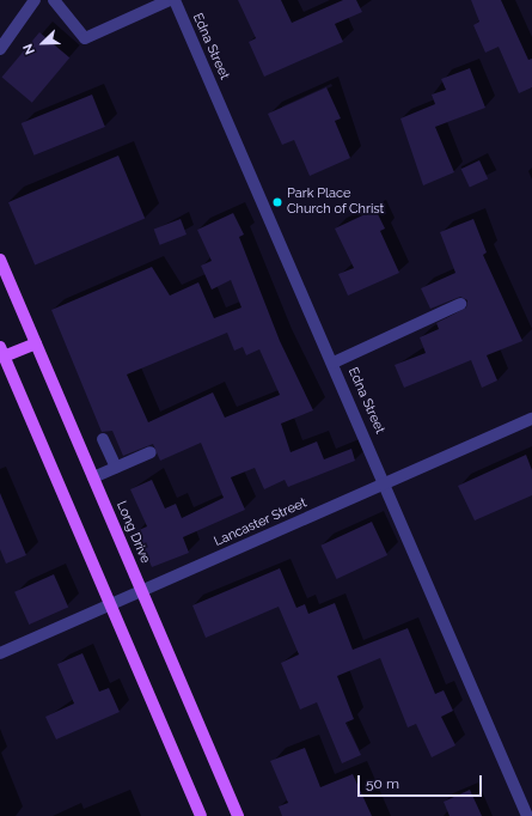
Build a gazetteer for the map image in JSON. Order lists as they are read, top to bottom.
{
  "streets": {
    "main road": ["Long Drive"],
    "street": ["Edna Street", "Lancaster Street"]
  },
  "crossings": [
    ["Edna Street", "Lancaster Street"],
    ["Lancaster Street", "Long Drive"]
  ],
  "places": ["Park Place Church of Christ"],
  "scale_bar": "50 m",
  "north": "bottom left"
}
